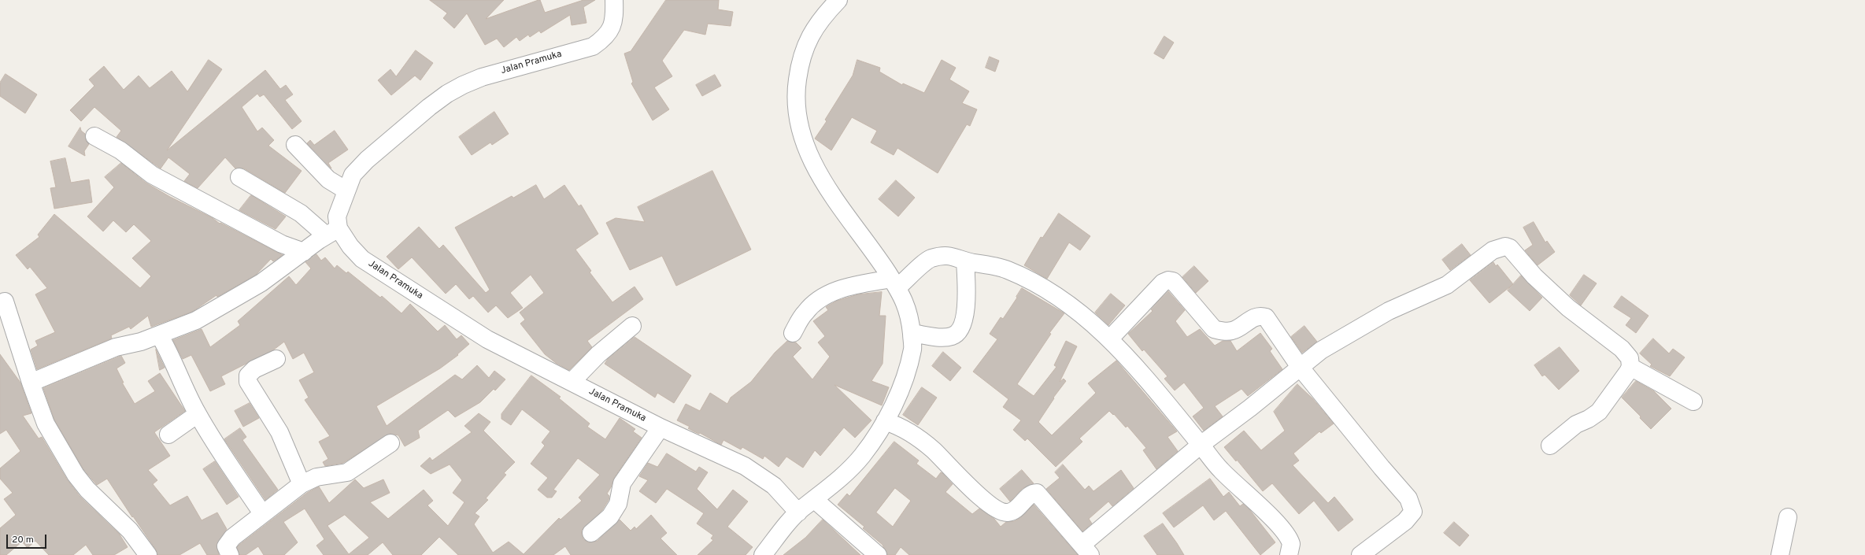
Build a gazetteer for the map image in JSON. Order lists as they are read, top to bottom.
{
  "streets": {
    "street": ["Jalan Pramuka"]
  },
  "scale_bar": "20 m"
}
